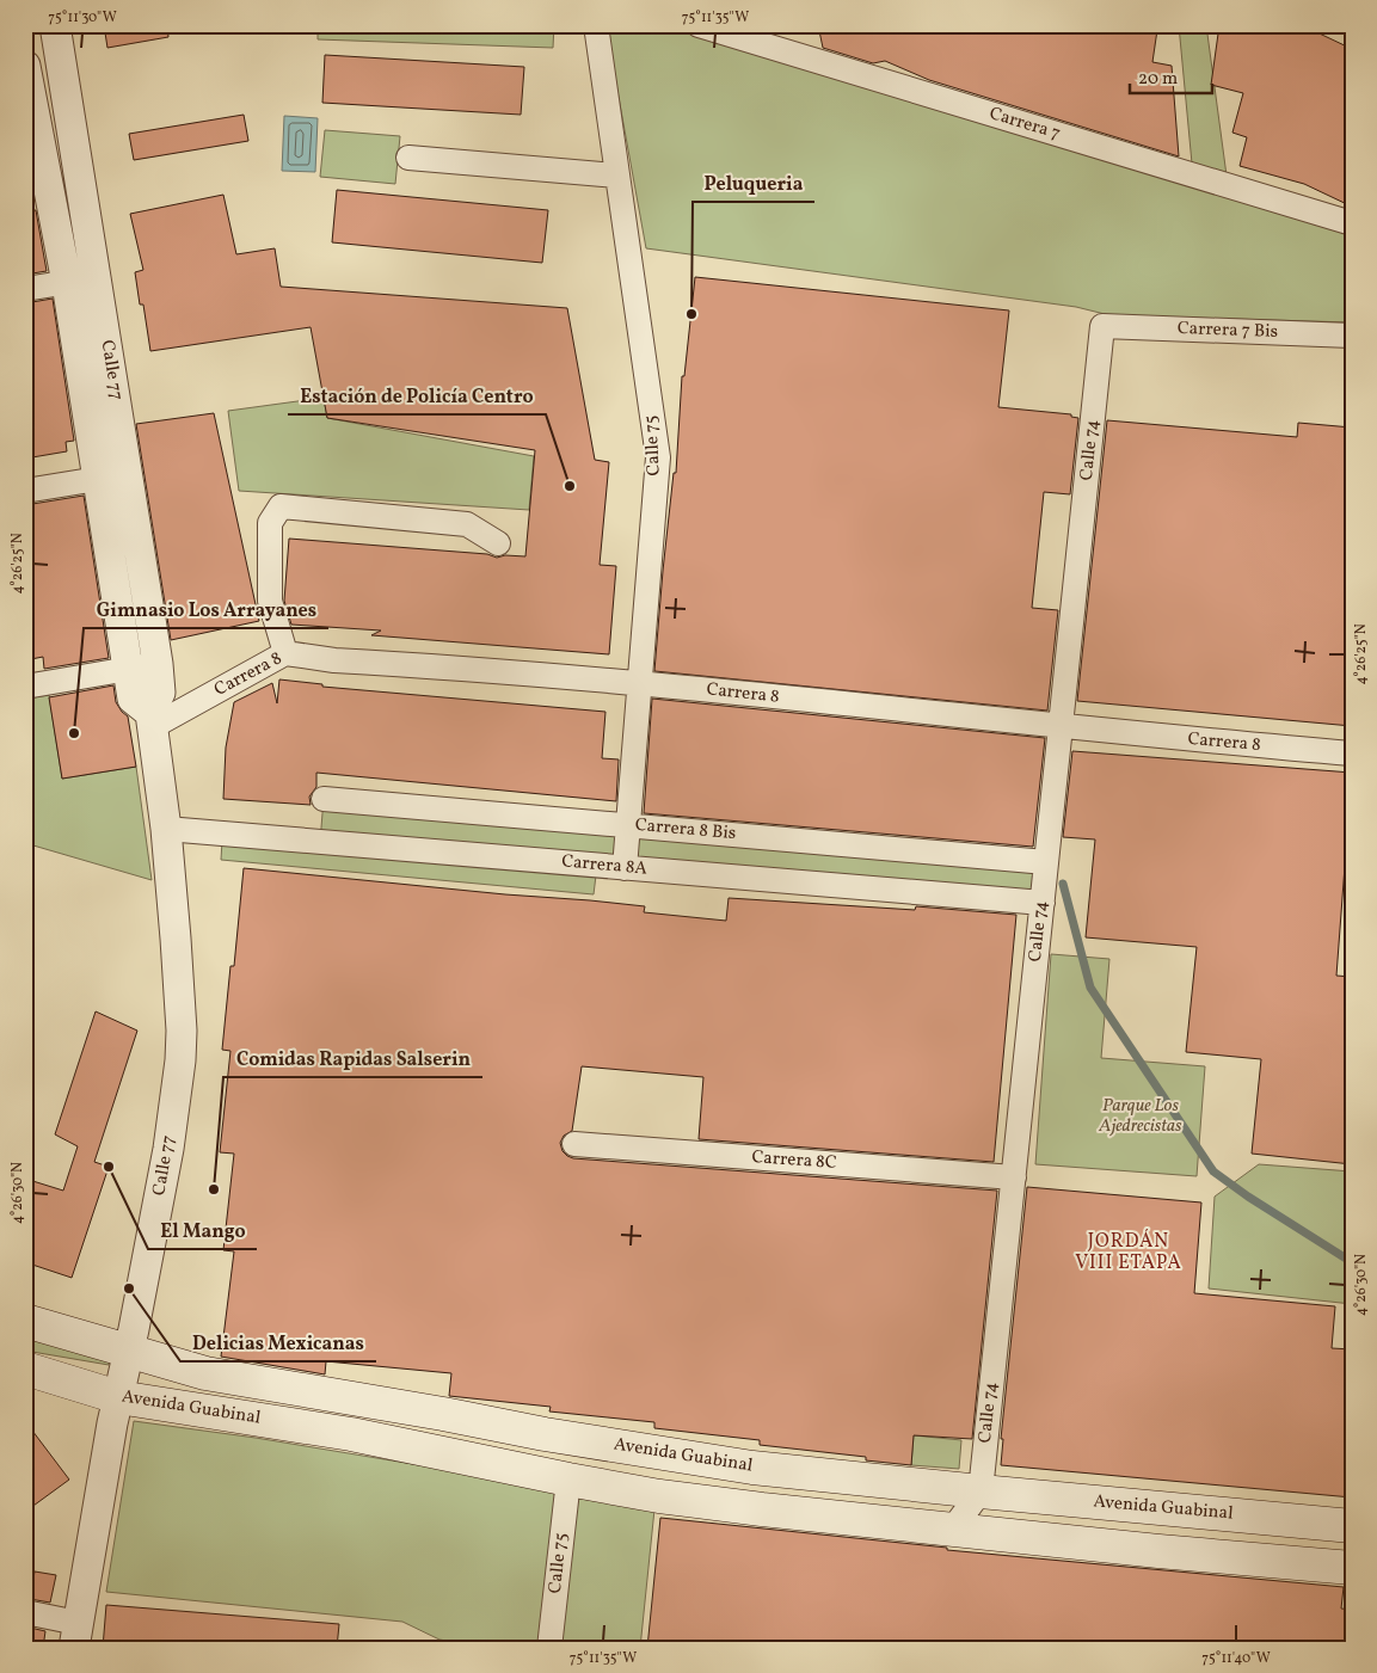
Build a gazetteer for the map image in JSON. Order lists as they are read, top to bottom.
{
  "streets": {
    "main road": ["Avenida Guabinal"],
    "street": [
      "Carrera 7",
      "Carrera 7 Bis",
      "Calle 77",
      "Calle 75",
      "Calle 74",
      "Carrera 8",
      "Carrera 8 Bis",
      "Carrera 8A",
      "Carrera 8C"
    ]
  },
  "crossings": [
    ["Carrera 7 Bis", "Calle 74"],
    ["Calle 77", "Carrera 8"],
    ["Calle 77", "Carrera 8A"],
    ["Calle 77", "Avenida Guabinal"],
    ["Calle 75", "Carrera 8"],
    ["Calle 75", "Carrera 8 Bis"],
    ["Calle 75", "Carrera 8A"],
    ["Calle 75", "Avenida Guabinal"],
    ["Calle 74", "Carrera 8"],
    ["Calle 74", "Carrera 8 Bis"],
    ["Calle 74", "Carrera 8A"],
    ["Calle 74", "Carrera 8C"],
    ["Calle 74", "Avenida Guabinal"]
  ],
  "districts": ["JORDÁN VIII ETAPA"],
  "parks": ["Parque Los Ajedrecistas"],
  "places": [
    "Peluqueria",
    "Estación de Policía Centro",
    "Gimnasio Los Arrayanes",
    "El Mango",
    "Comidas Rapidas Salserin",
    "Delicias Mexicanas"
  ],
  "scale_bar": "20 m",
  "coordinates": [
    "75°11'30\"W",
    "75°11'35\"W",
    "4°26'25\"N",
    "4°26'30\"N",
    "75°11'40\"W"
  ]
}
